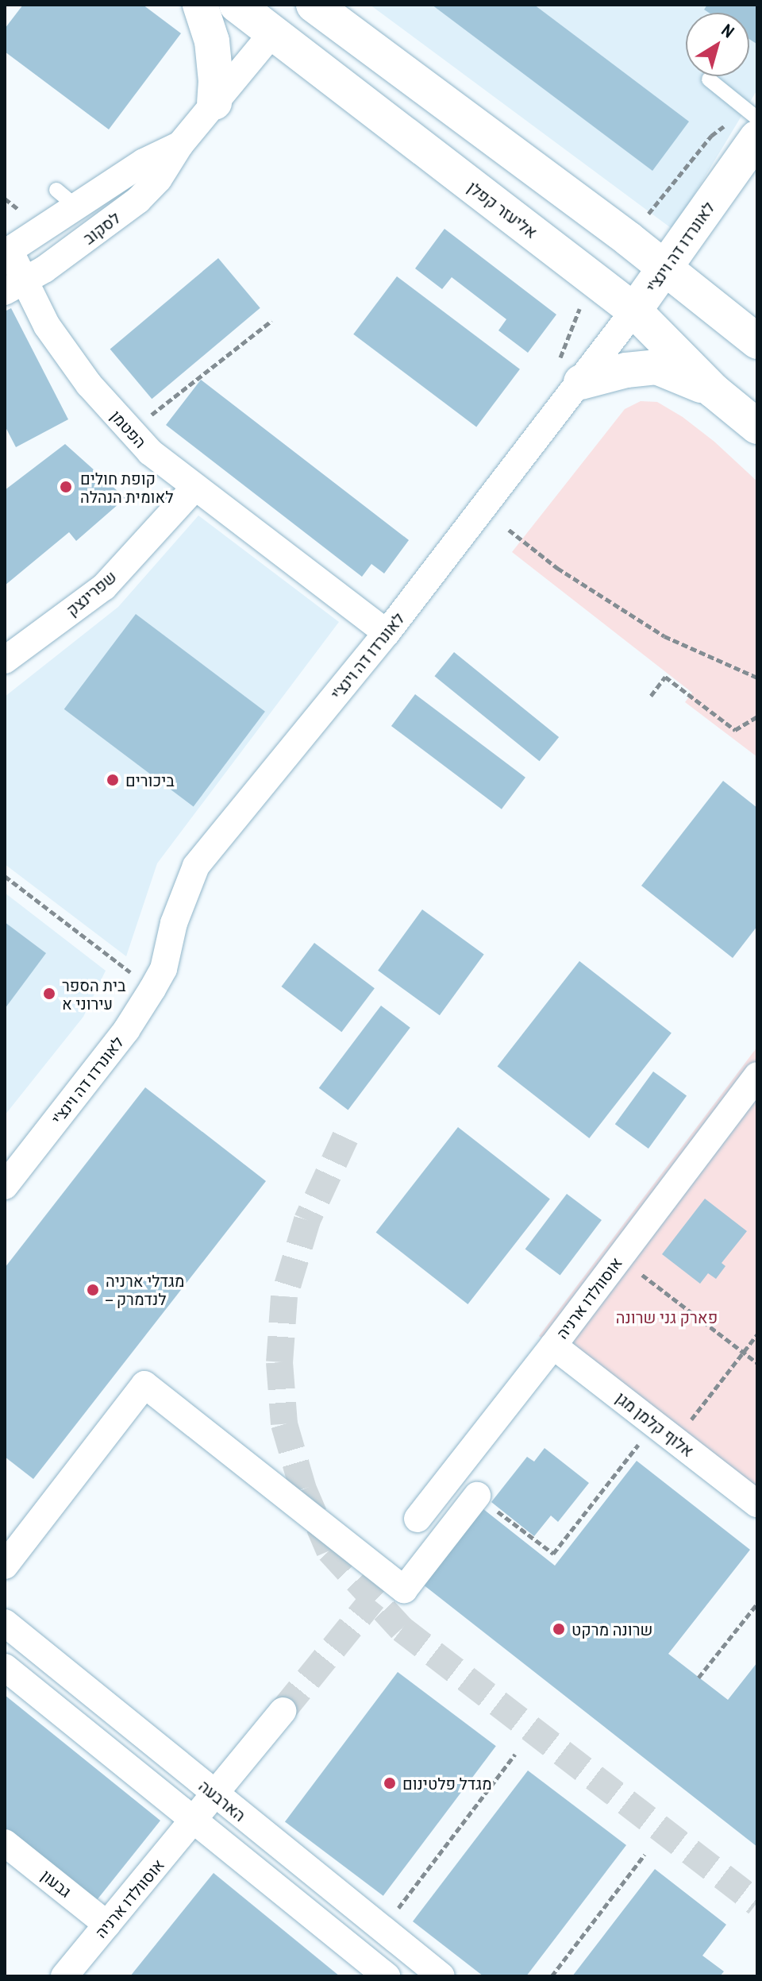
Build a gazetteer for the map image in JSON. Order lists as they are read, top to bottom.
{
  "streets": {
    "main road": ["אליעזר קפלן", "לאונרדו דה וינצ'י"],
    "street": [
      "לסקוב",
      "הפטמן",
      "שפרינצק",
      "אוסוולדו ארניה",
      "אלוף קלמן מגן",
      "הארבעה",
      "גבעון"
    ]
  },
  "crossings": [
    ["אליעזר קפלן", "לסקוב"],
    ["אליעזר קפלן", "לאונרדו דה וינצ'י"],
    ["לסקוב", "הפטמן"],
    ["לאונרדו דה וינצ'י", "הפטמן"],
    ["הפטמן", "שפרינצק"],
    ["אוסוולדו ארניה", "אלוף קלמן מגן"],
    ["אוסוולדו ארניה", "הארבעה"],
    ["אוסוולדו ארניה", "גבעון"]
  ],
  "parks": ["פארק גני שרונה"],
  "places": [
    "קופת חולים לאומית הנהלה",
    "ביכורים",
    "בית הספר עירוני א",
    "מגדלי ארניה – לנדמרק",
    "שרונה מרקט",
    "מגדל פלטינום"
  ],
  "north": "top right"
}
